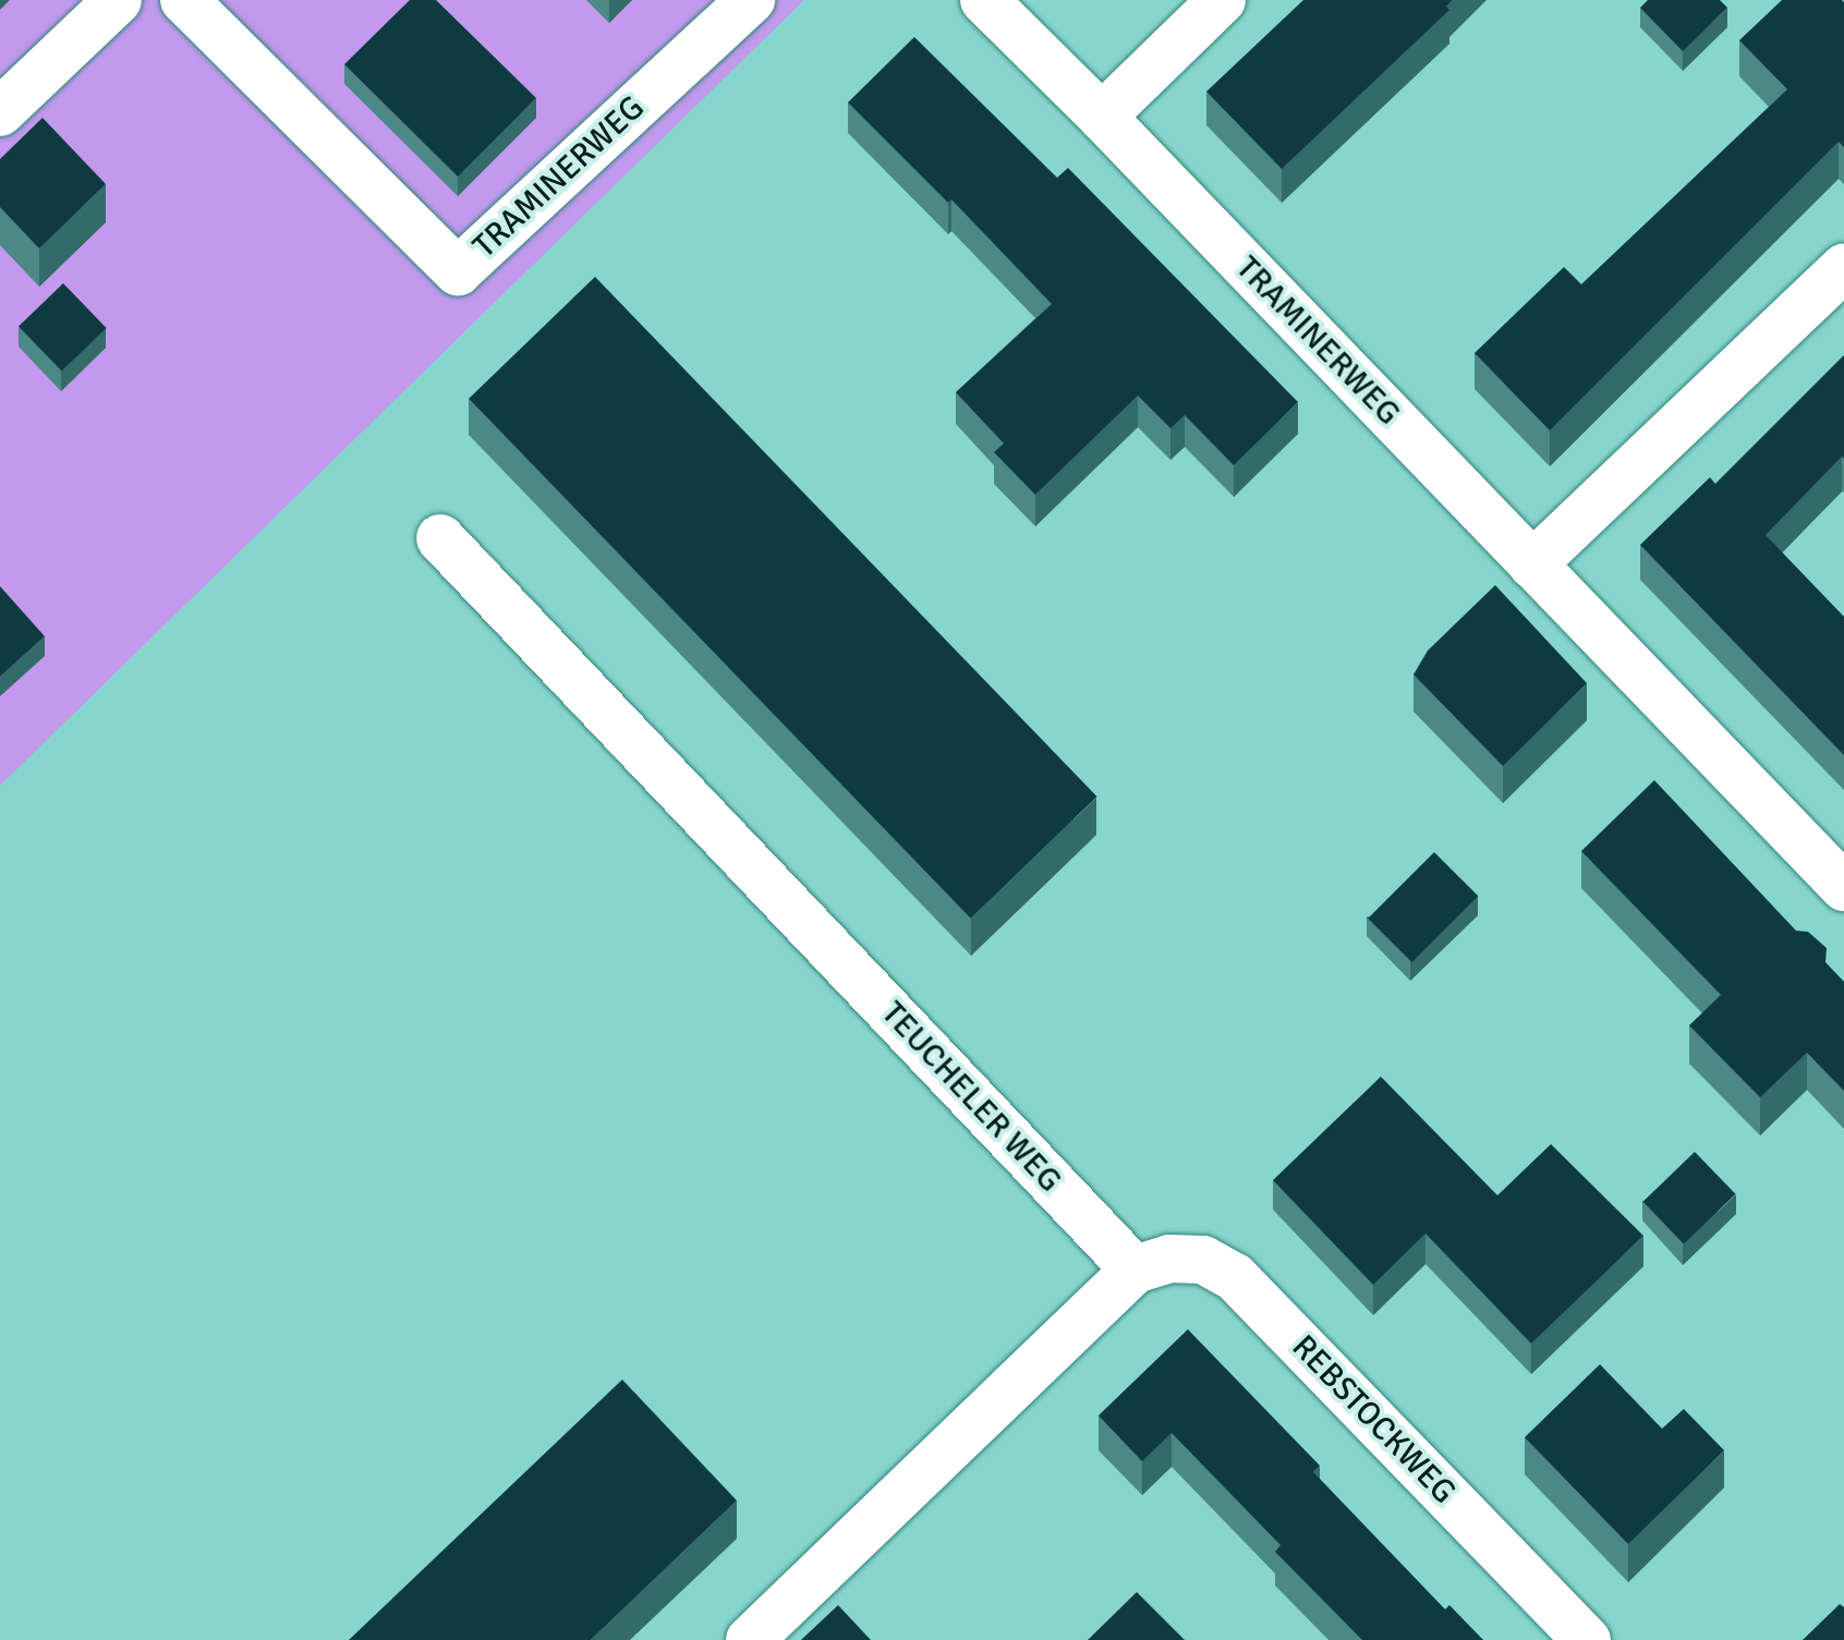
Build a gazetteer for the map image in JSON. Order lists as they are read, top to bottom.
{
  "streets": {
    "street": ["TRAMINERWEG", "TEUCHELER WEG", "REBSTOCKWEG"]
  },
  "crossings": [
    ["TEUCHELER WEG", "REBSTOCKWEG"]
  ]
}
